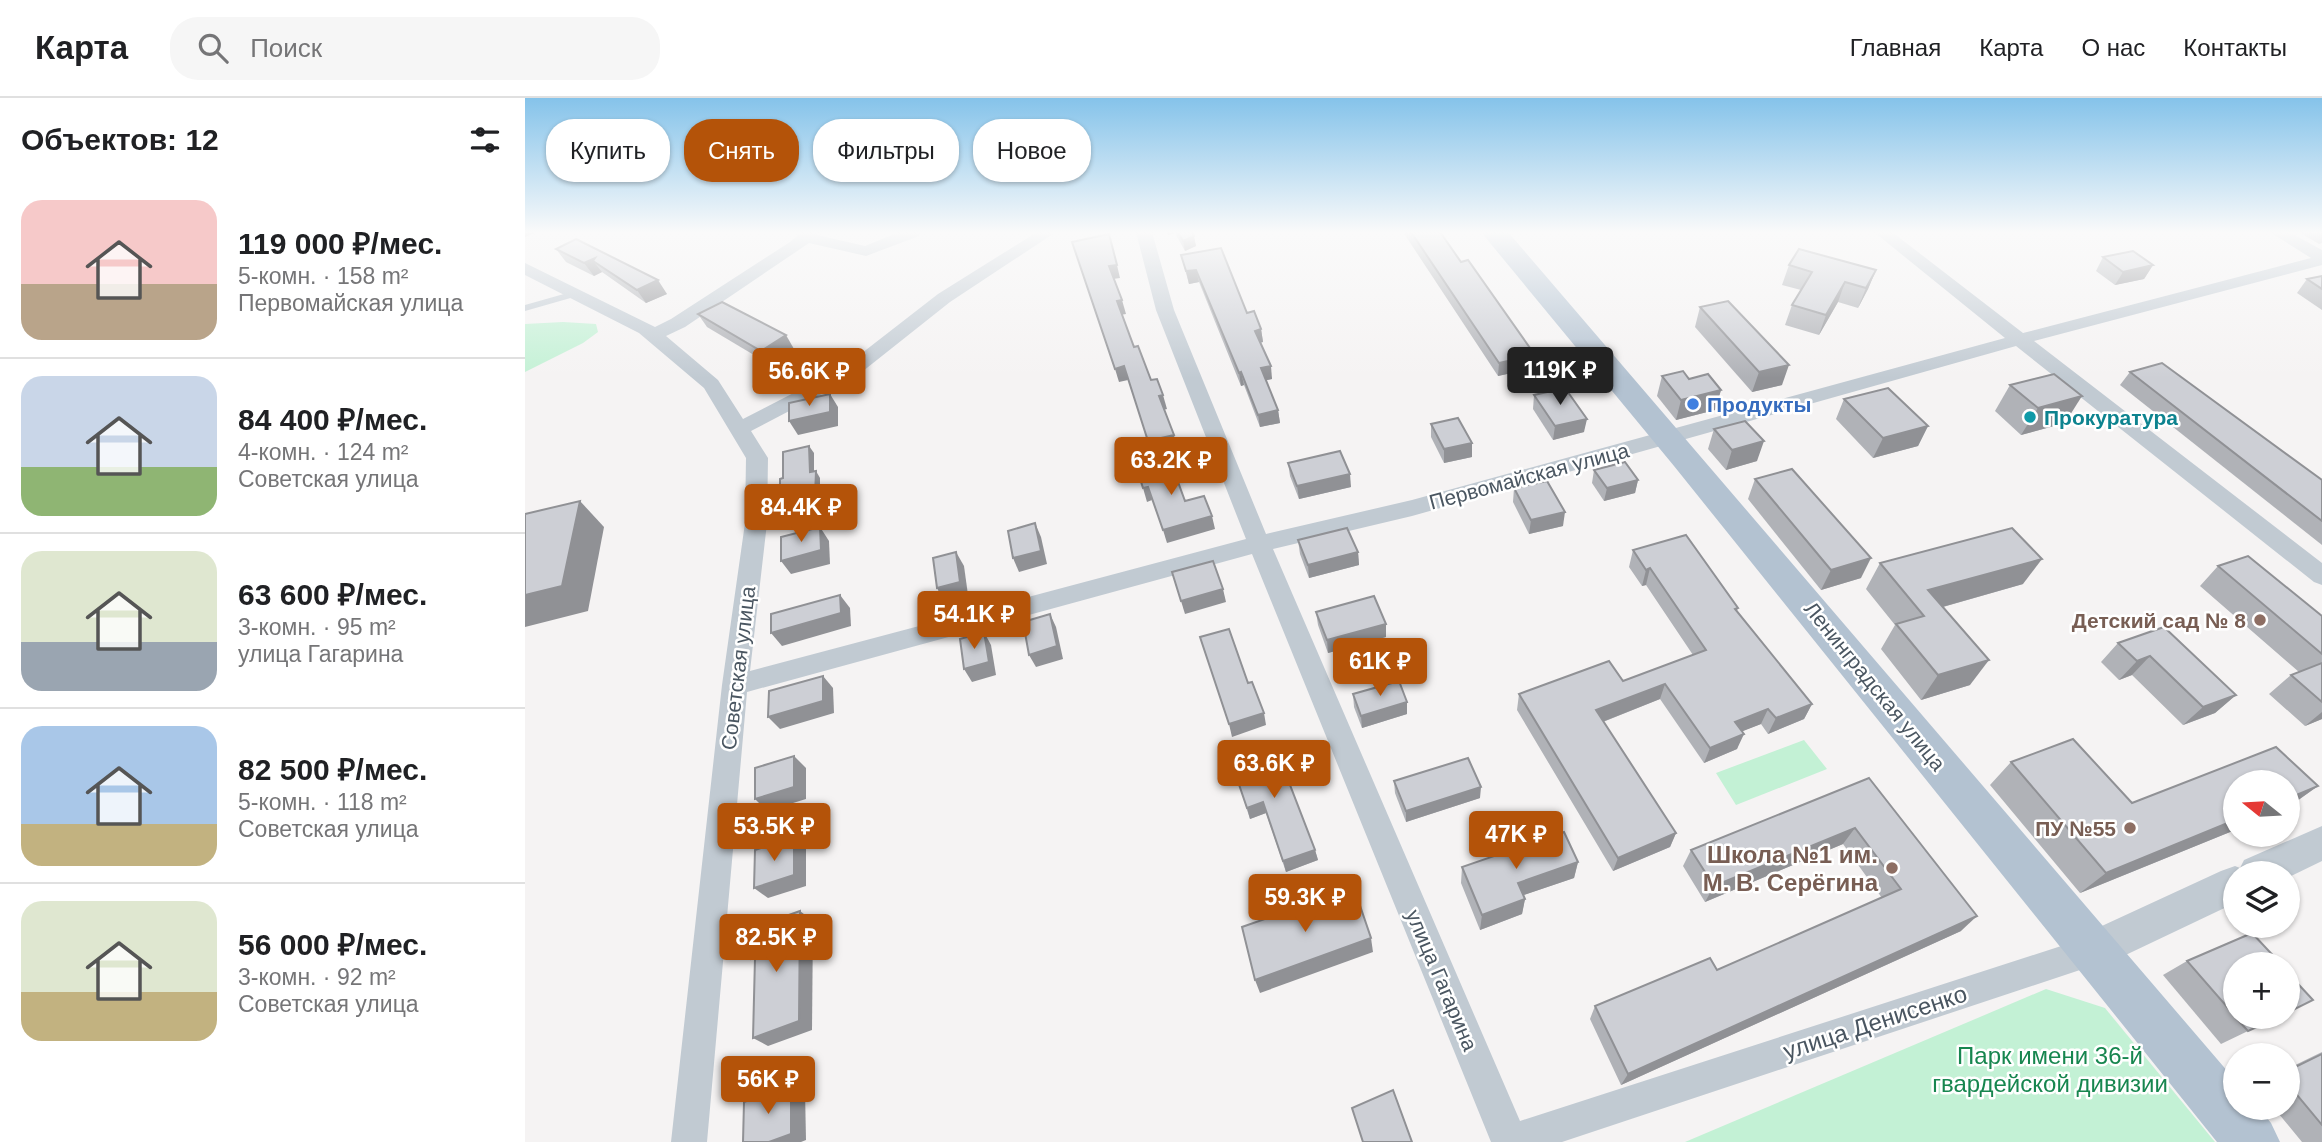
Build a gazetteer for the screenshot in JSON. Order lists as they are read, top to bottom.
{
  "streets": {
    "main road": ["Ленинградская улица"],
    "street": [
      "Первомайская улица",
      "Советская улица",
      "улица Гагарина",
      "улица Денисенко"
    ]
  },
  "crossings": [
    ["Первомайская улица", "Советская улица"],
    ["Первомайская улица", "Ленинградская улица"],
    ["Первомайская улица", "улица Гагарина"],
    ["Ленинградская улица", "улица Денисенко"],
    ["улица Гагарина", "улица Денисенко"]
  ],
  "parks": ["Парк имени 36-й гвардейской дивизии"],
  "places": [
    "Продукты",
    "Прокуратура",
    "Детский сад № 8",
    "ПУ №55",
    "Школа №1 им. М. В. Серёгина"
  ],
  "north": "left",
  "page": {
    "header": "Карта",
    "search": "Поиск",
    "nav": [
      "Главная",
      "Карта",
      "О нас",
      "Контакты"
    ],
    "heading": "Объектов: 12",
    "chip": [
      "Купить",
      "Снять",
      "Фильтры",
      "Новое"
    ],
    "list": [
      {
        "name": "119 000 ₽/мес.",
        "note": "5-комн. · 158 m² · Первомайская улица"
      },
      {
        "name": "84 400 ₽/мес.",
        "note": "4-комн. · 124 m² · Советская улица"
      },
      {
        "name": "63 600 ₽/мес.",
        "note": "3-комн. · 95 m² · улица Гагарина"
      },
      {
        "name": "82 500 ₽/мес.",
        "note": "5-комн. · 118 m² · Советская улица"
      },
      {
        "name": "56 000 ₽/мес.",
        "note": "3-комн. · 92 m² · Советская улица"
      }
    ],
    "price": [
      "119K ₽",
      "56.6K ₽",
      "63.2K ₽",
      "84.4K ₽",
      "54.1K ₽",
      "61K ₽",
      "63.6K ₽",
      "53.5K ₽",
      "47K ₽",
      "59.3K ₽",
      "82.5K ₽",
      "56K ₽"
    ],
    "map_buttons": ["+", "−"]
  }
}
